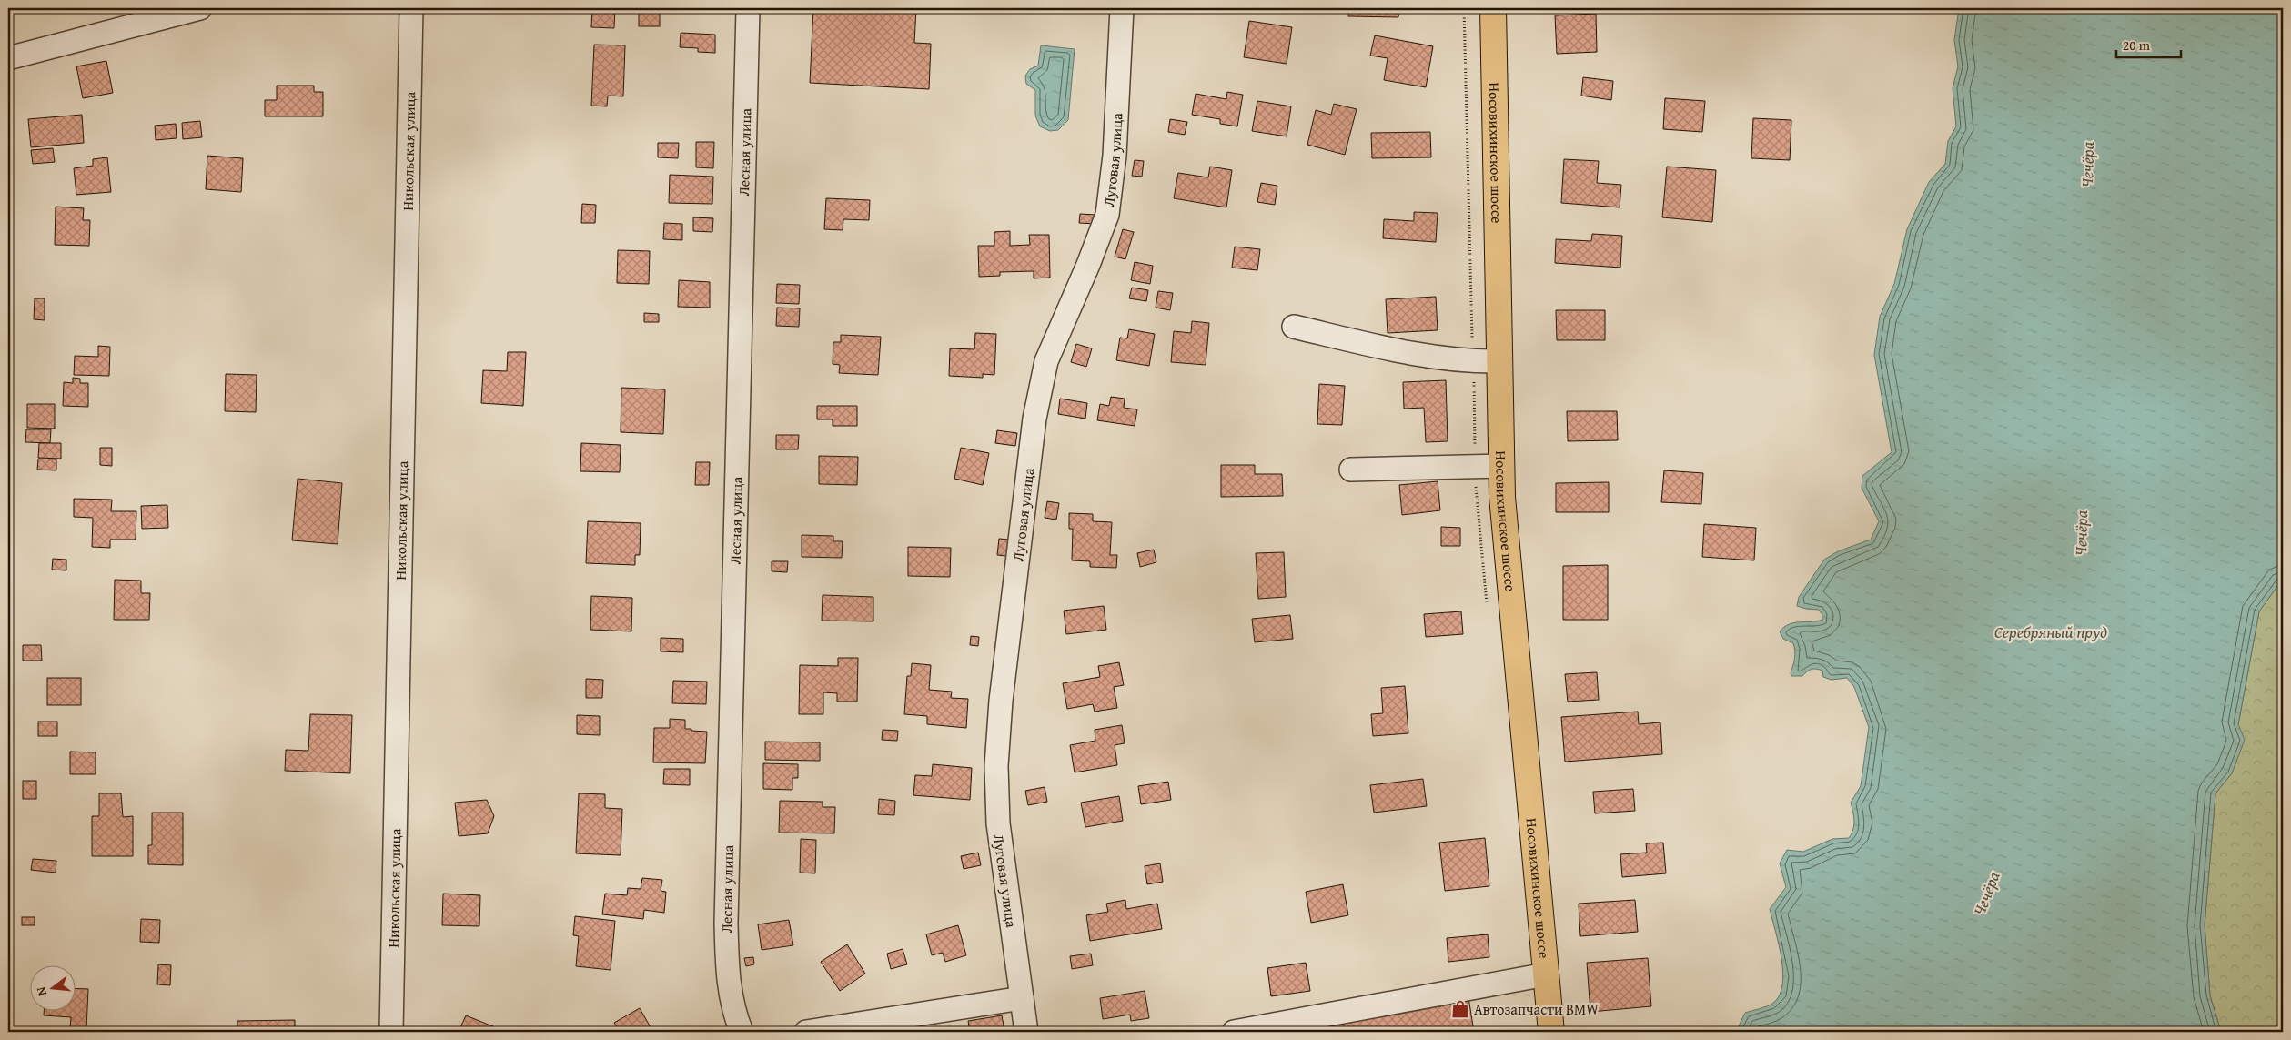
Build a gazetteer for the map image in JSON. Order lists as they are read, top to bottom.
{
  "streets": {
    "main road": ["Носовихинское шоссе"],
    "street": ["Никольская улица", "Лесная улица", "Луговая улица"]
  },
  "water": ["Чечёра", "Серебряный пруд"],
  "places": {
    "shop": ["Автозапчасти BMW"]
  },
  "scale_bar": "20 m",
  "north": "left"
}
